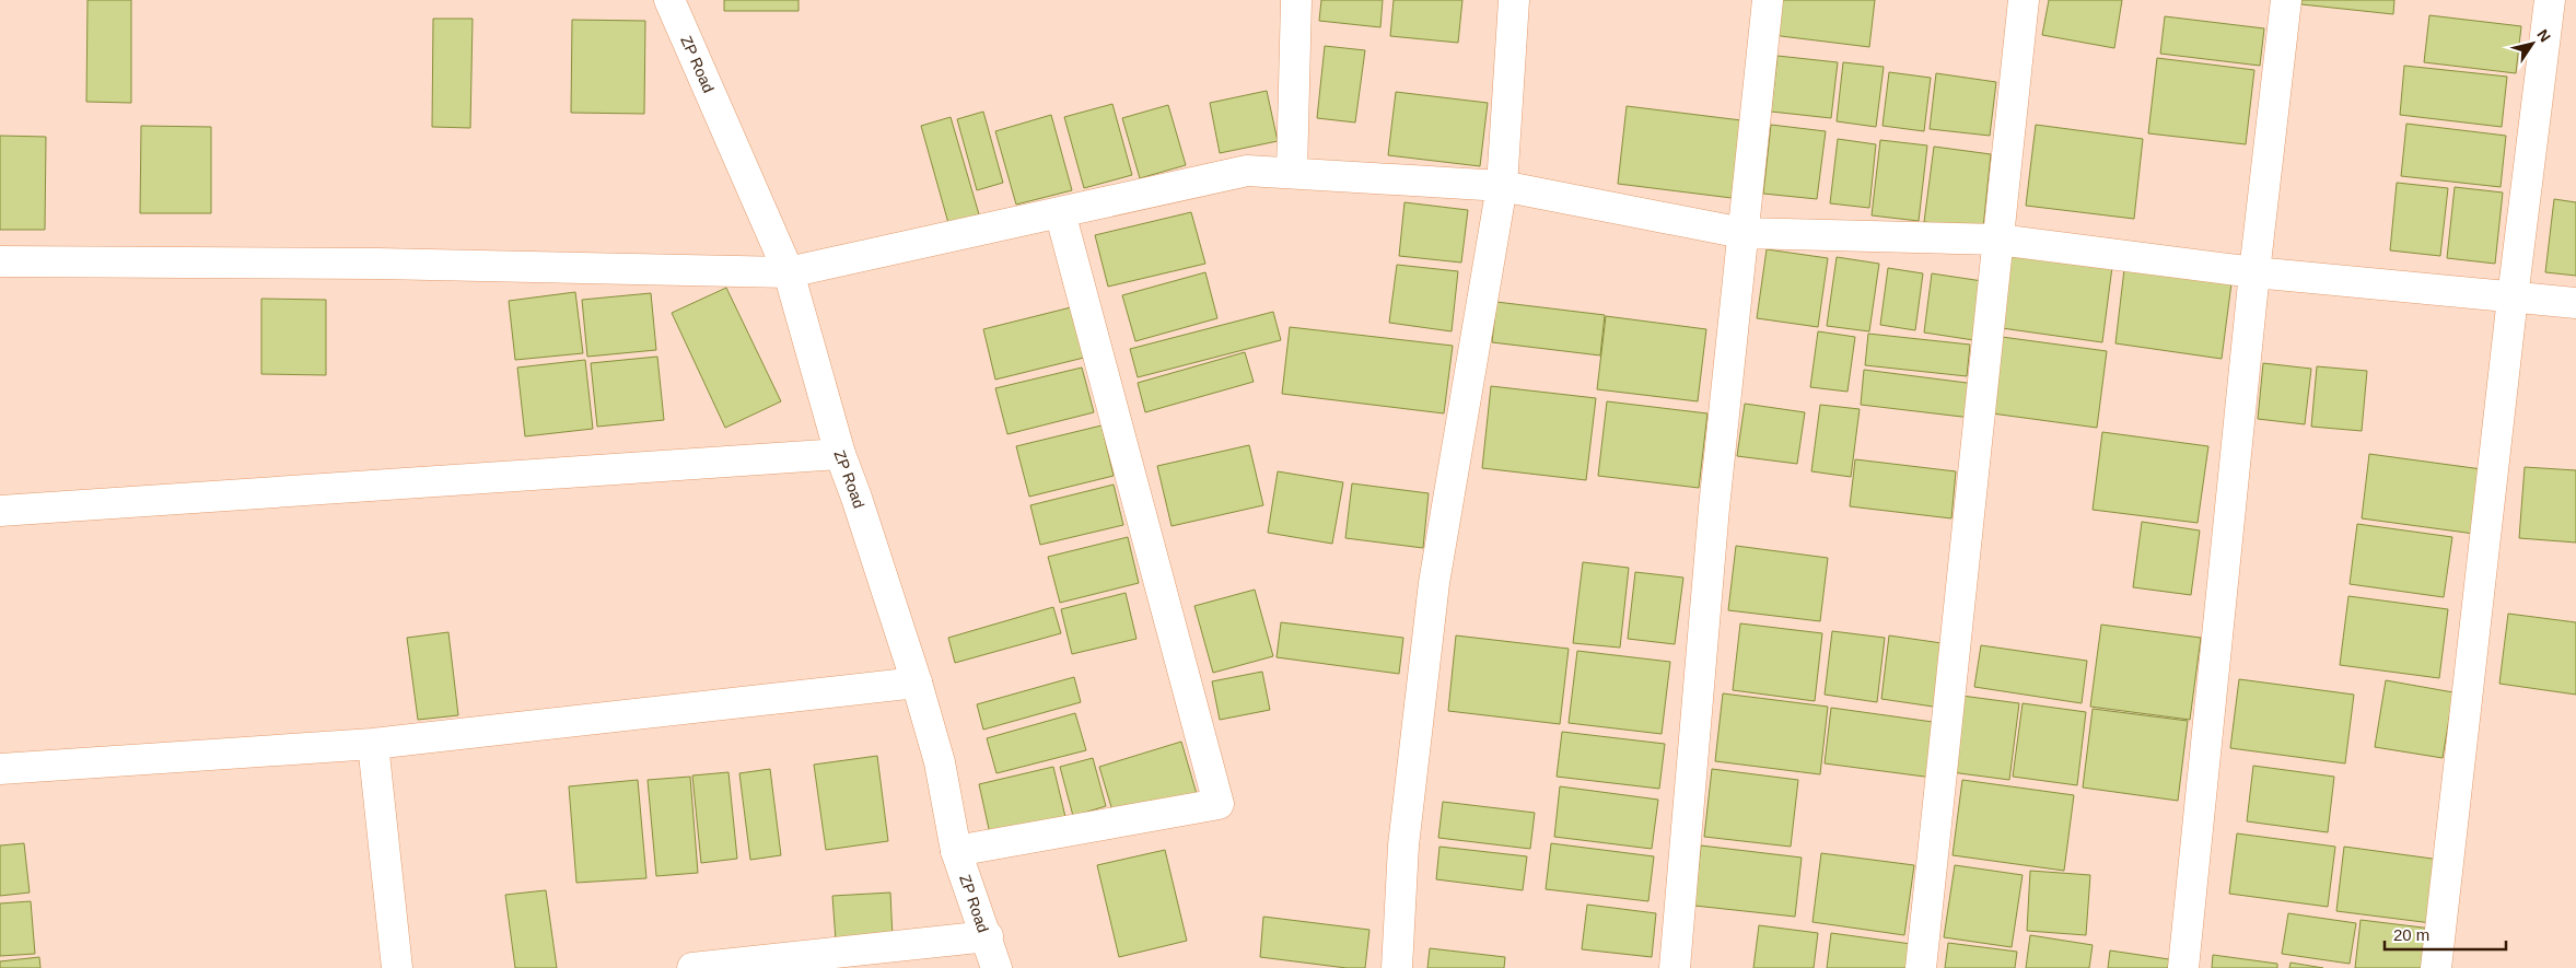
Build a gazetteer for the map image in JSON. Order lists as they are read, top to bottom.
{
  "streets": {
    "street": ["ZP Road"]
  },
  "scale_bar": "20 m",
  "north": "top right"
}
